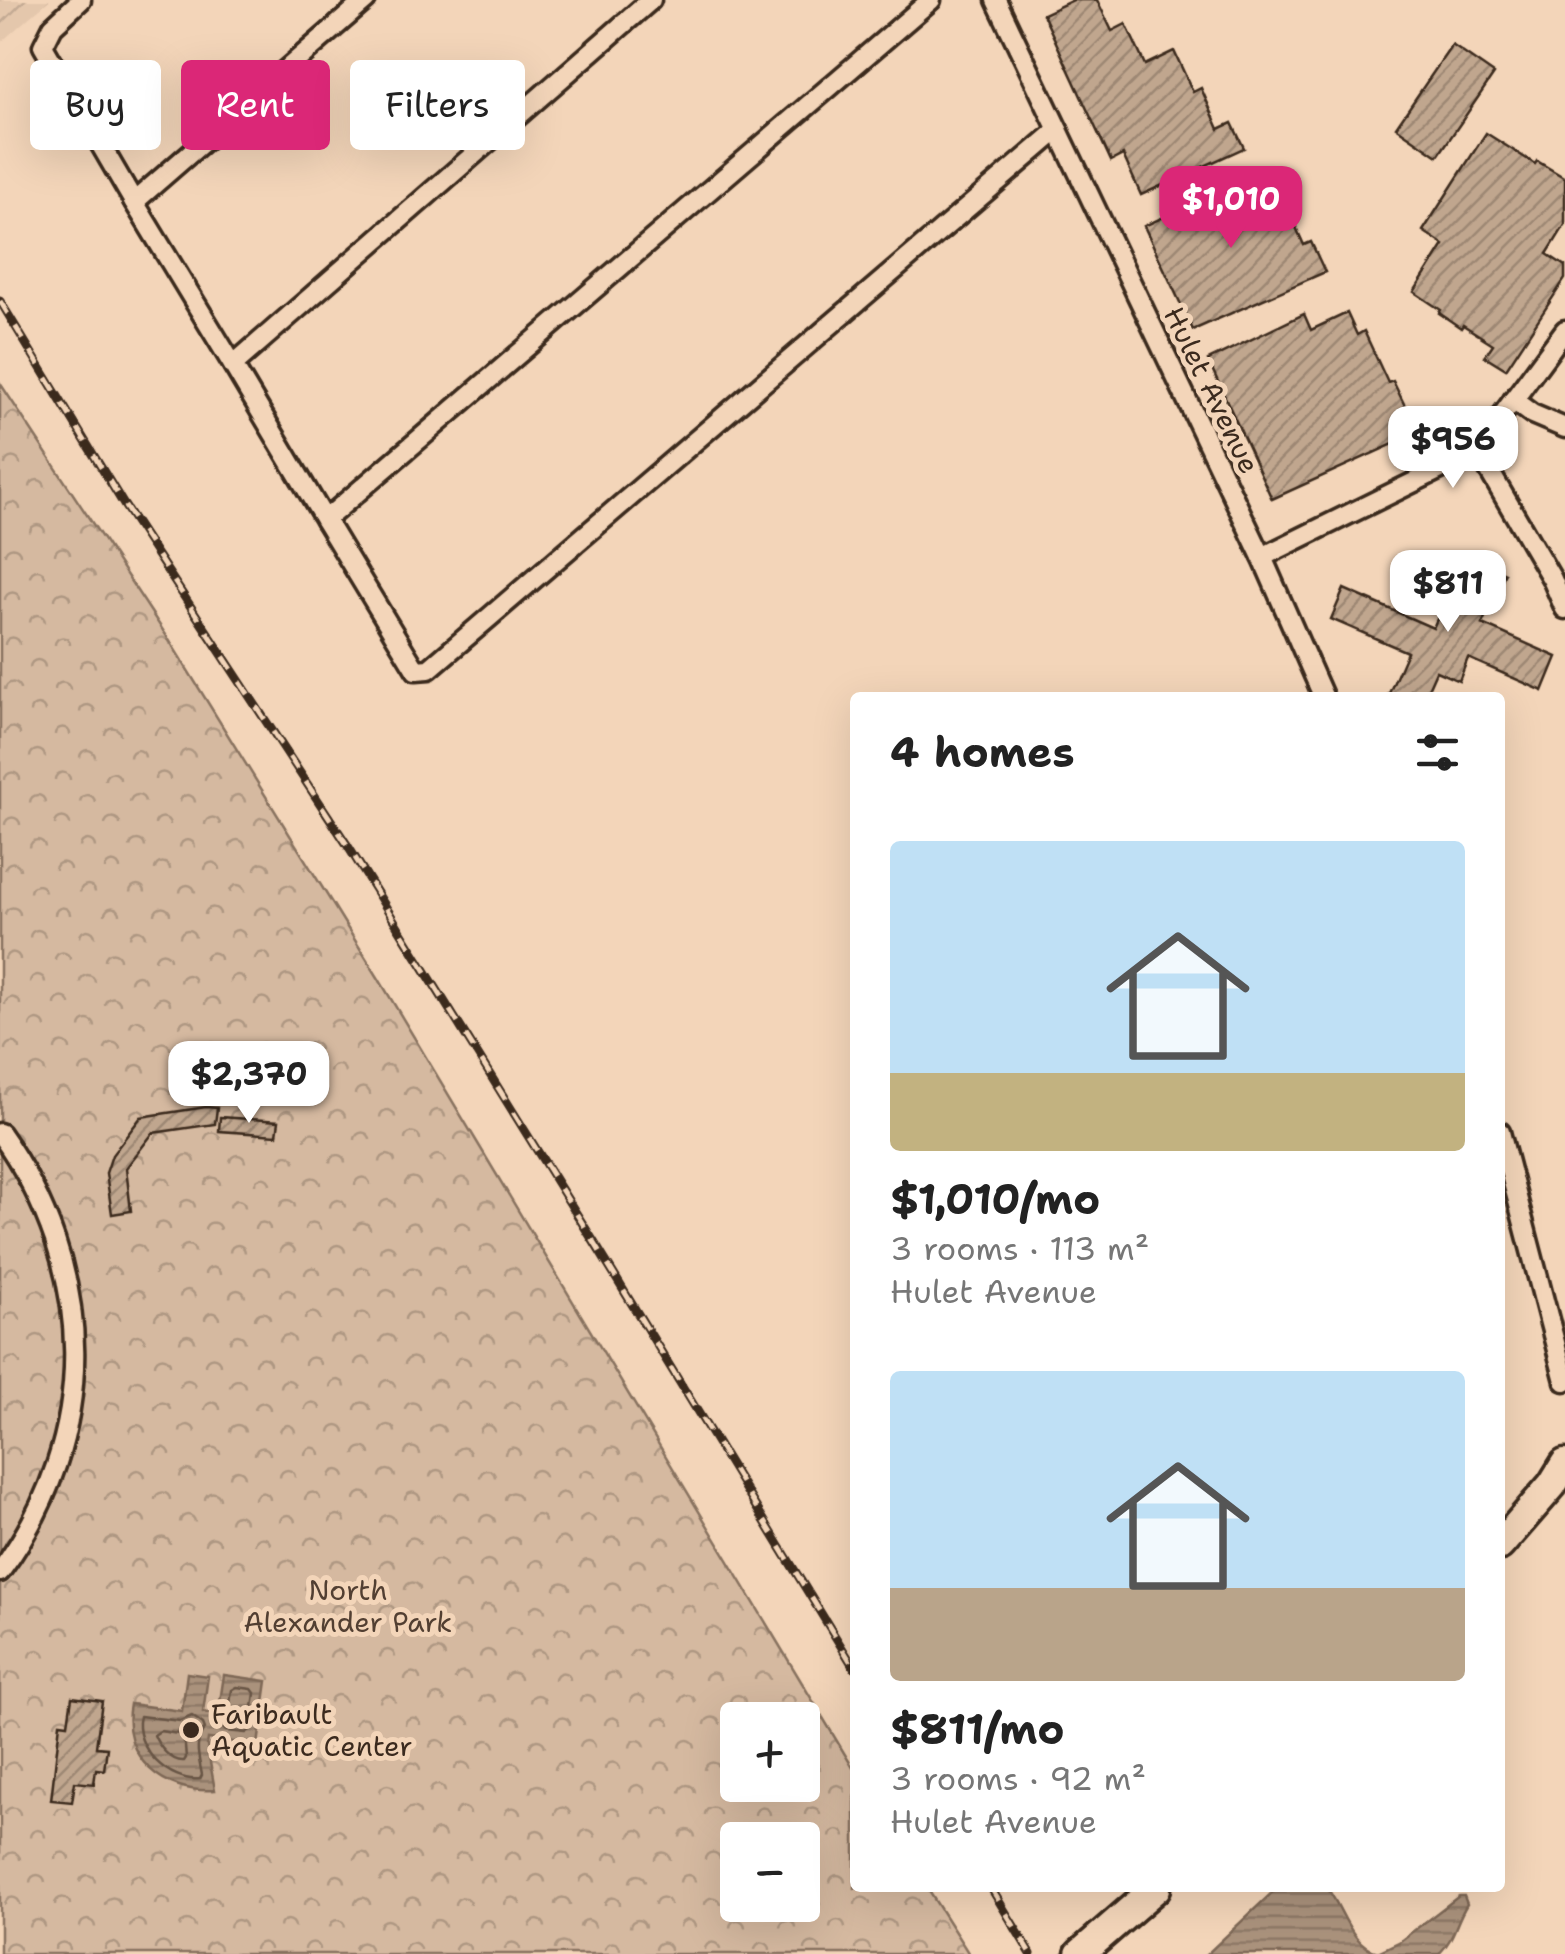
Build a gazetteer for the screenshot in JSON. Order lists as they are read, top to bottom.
{
  "streets": {
    "street": ["Hulet Avenue"]
  },
  "parks": ["North Alexander Park"],
  "places": ["Faribault Aquatic Center"],
  "page": {
    "chip": ["Buy", "Rent", "Filters"],
    "price": [
      "$1,010",
      "$956",
      "$811",
      "$2,370"
    ],
    "heading": "4 homes",
    "list": [
      {
        "name": "$1,010/mo",
        "note": "3 rooms · 113 m² · Hulet Avenue"
      },
      {
        "name": "$811/mo",
        "note": "3 rooms · 92 m² · Hulet Avenue"
      }
    ],
    "map_buttons": ["+", "−"]
  }
}
